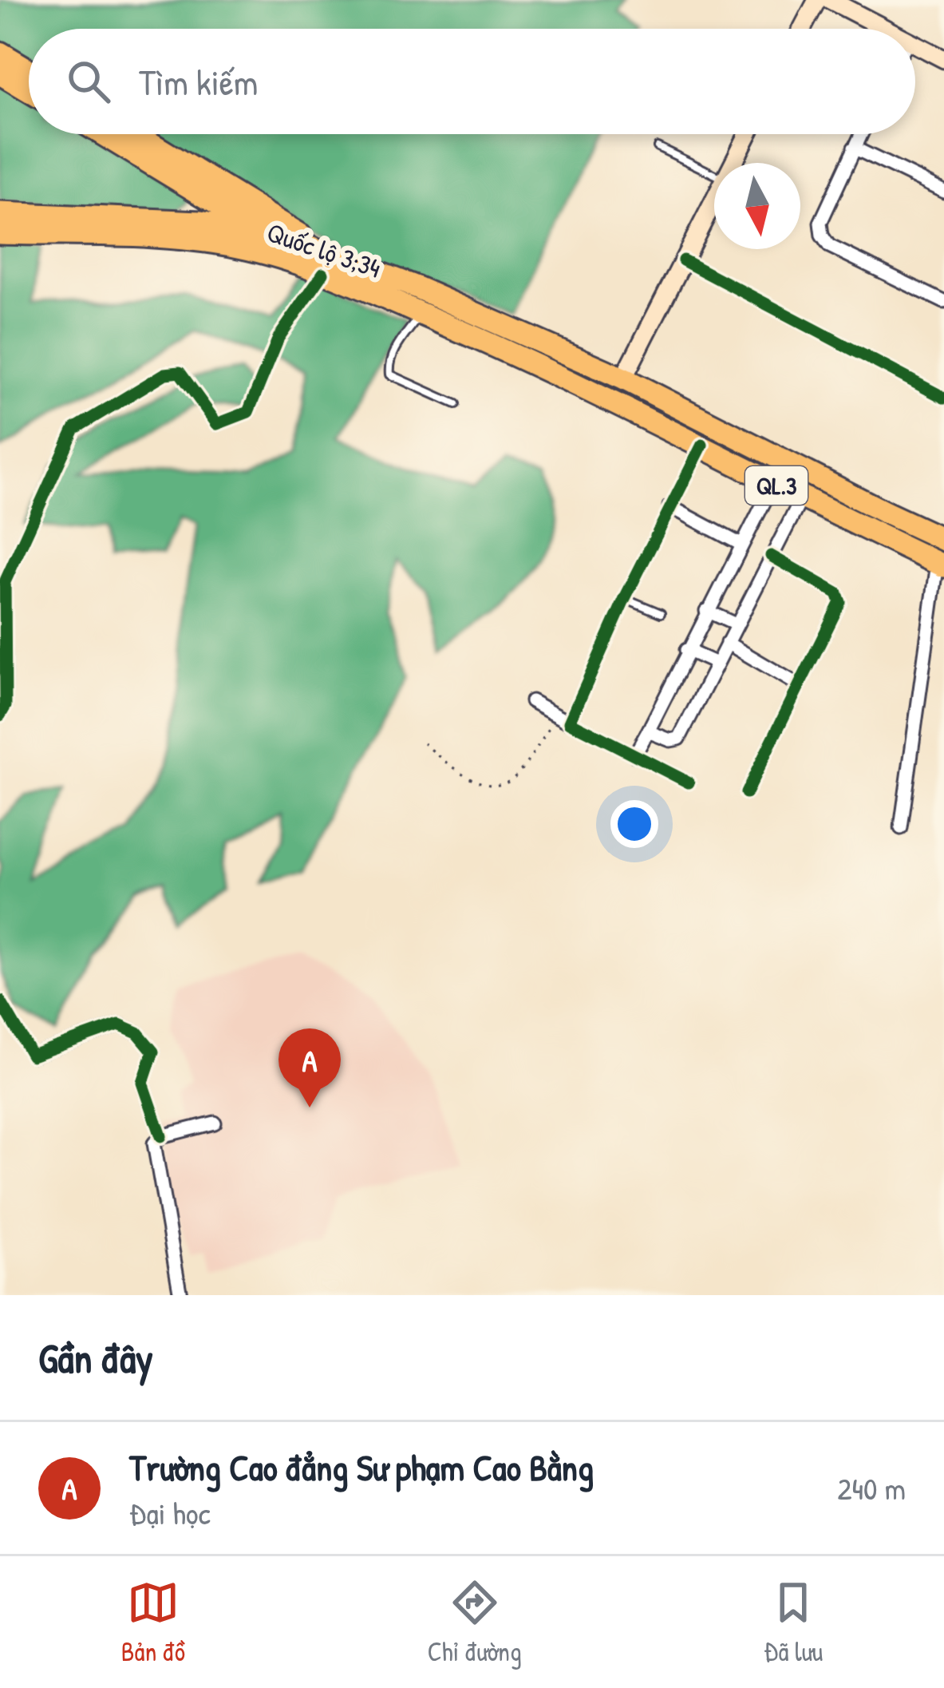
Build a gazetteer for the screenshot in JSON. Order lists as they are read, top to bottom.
{
  "streets": {
    "highway": ["Quốc lộ 3;34", "QL.3"]
  },
  "north": "bottom",
  "page": {
    "search": "Tìm kiếm",
    "pins": "A",
    "heading": "Gần đây",
    "list": [
      {
        "mark": "A",
        "name": "Trường Cao đẳng Sư phạm Cao Bằng",
        "note": "Đại học",
        "value": "240 m"
      }
    ],
    "nav": ["Bản đồ", "Chỉ đường", "Đã lưu"]
  }
}
